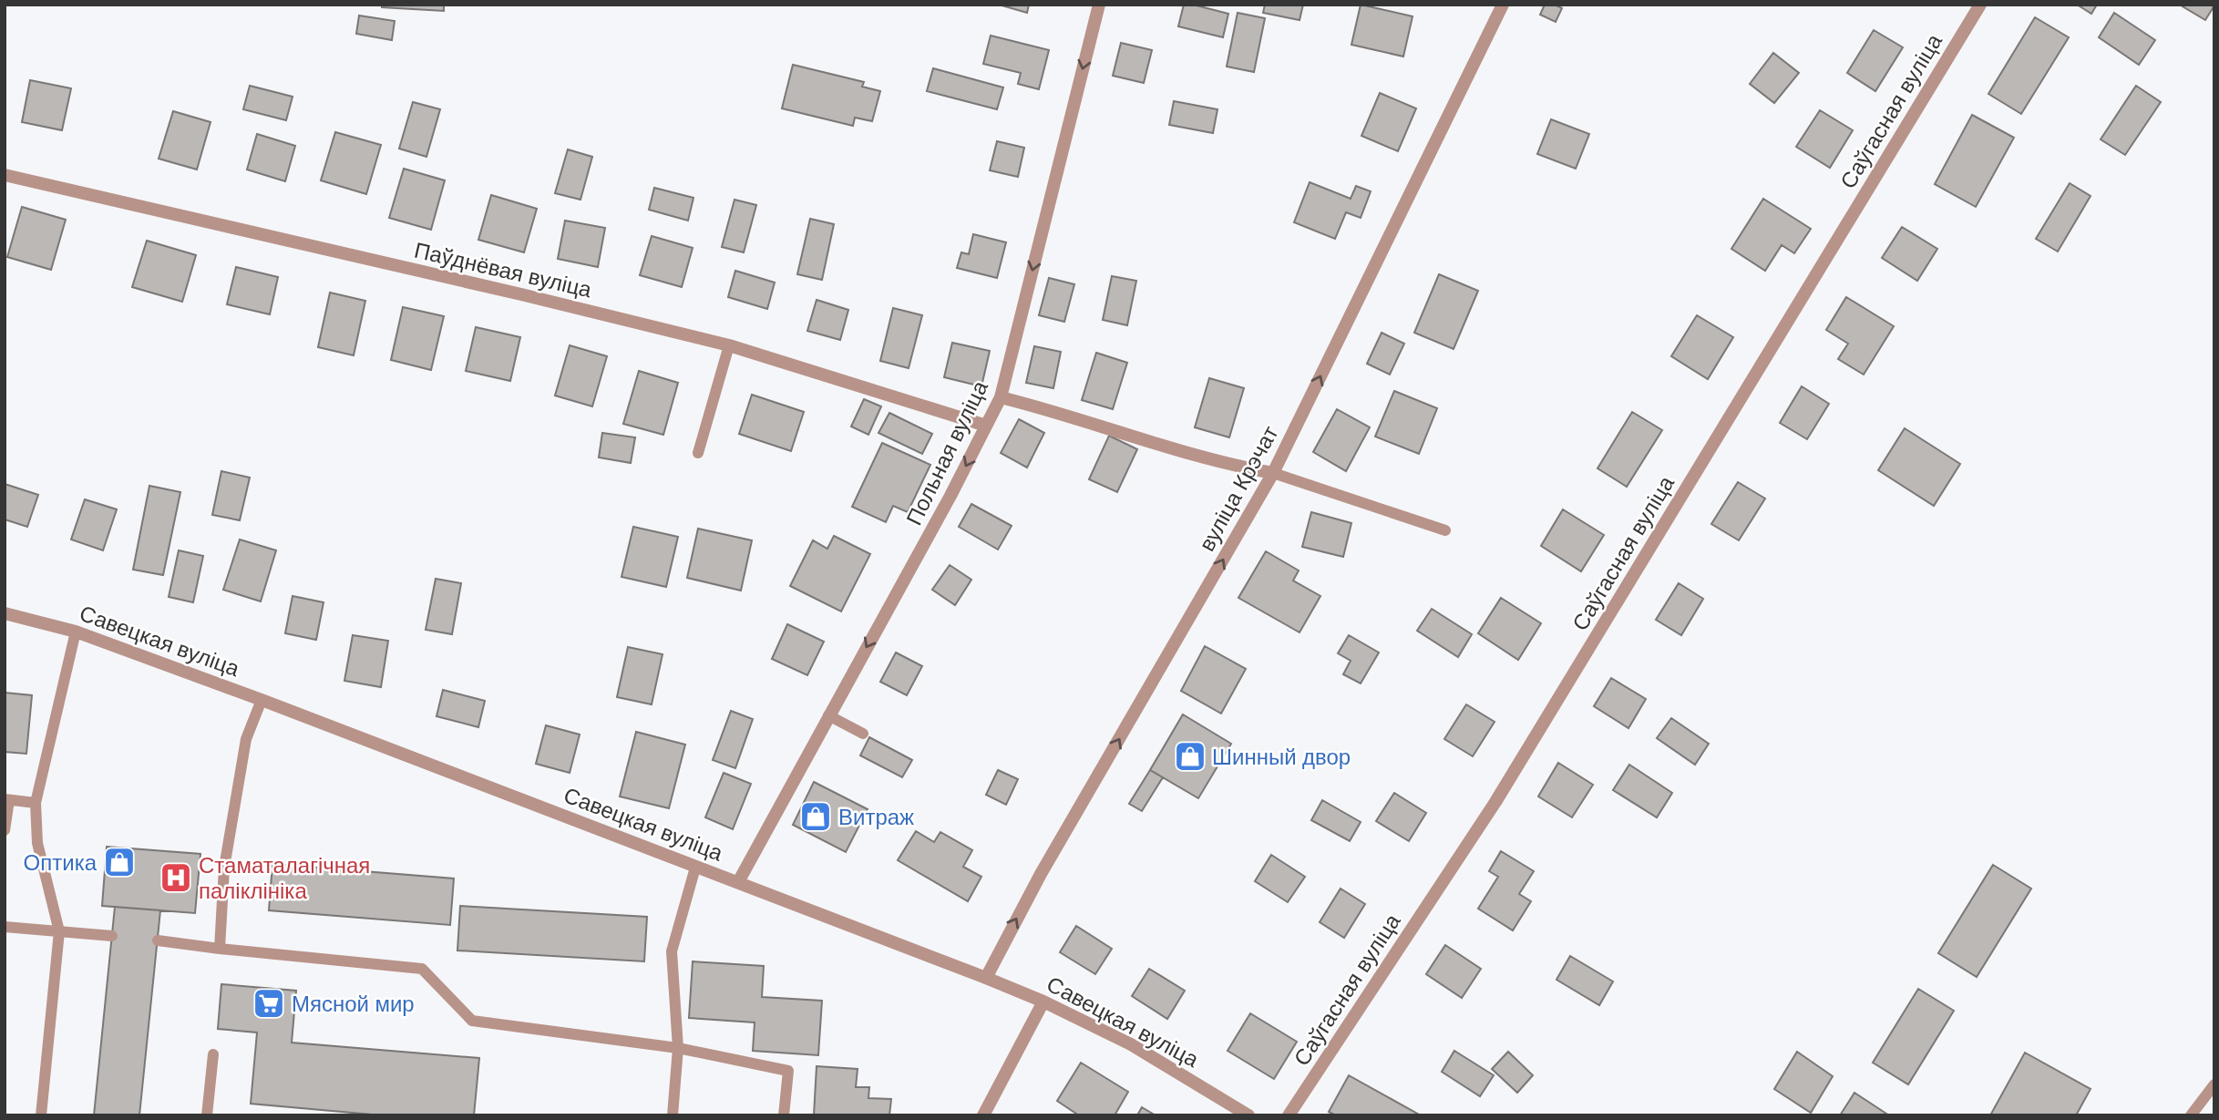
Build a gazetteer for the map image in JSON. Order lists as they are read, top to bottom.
{
  "streets": {
    "street": [
      "Саўгасная вуліца",
      "Паўднёвая вуліца",
      "Польная вуліца",
      "вуліца Крэчат",
      "Савецкая вуліца"
    ]
  },
  "crossings": [
    ["Паўднёвая вуліца", "Польная вуліца"],
    ["Польная вуліца", "Савецкая вуліца"],
    ["вуліца Крэчат", "Савецкая вуліца"]
  ],
  "one_way": ["Польная вуліца", "вуліца Крэчат"],
  "places": {
    "shop": ["Шинный двор", "Витраж", "Оптика"],
    "hospital": ["Стаматалагічная паліклініка"],
    "supermarket": ["Мясной мир"]
  }
}
